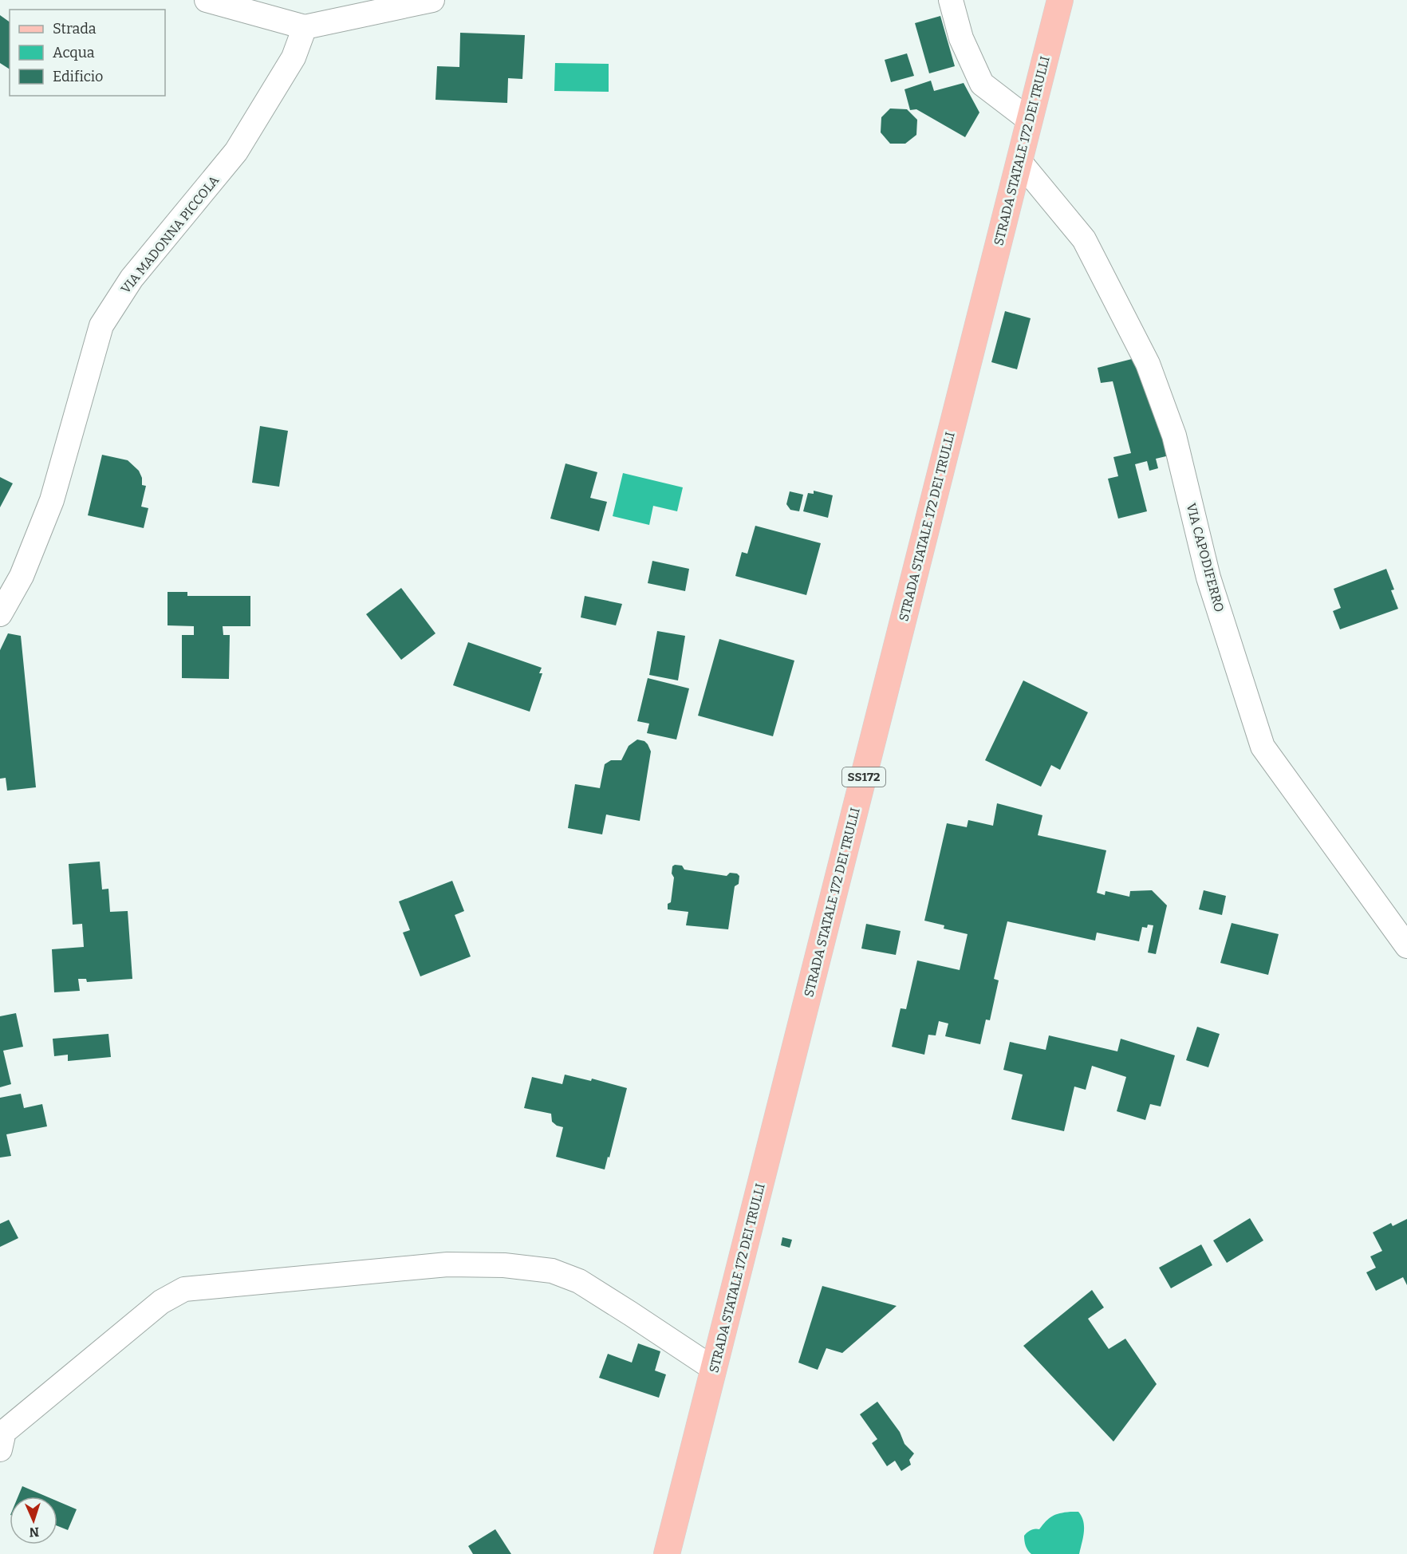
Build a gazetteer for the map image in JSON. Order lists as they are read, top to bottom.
{
  "streets": {
    "main road": ["STRADA STATALE 172 DEI TRULLI", "SS172"],
    "street": ["VIA MADONNA PICCOLA", "VIA CAPODIFERRO"]
  },
  "crossings": [
    ["STRADA STATALE 172 DEI TRULLI", "VIA CAPODIFERRO"]
  ],
  "legend": ["Strada", "Acqua", "Edificio"],
  "north": "bottom"
}
